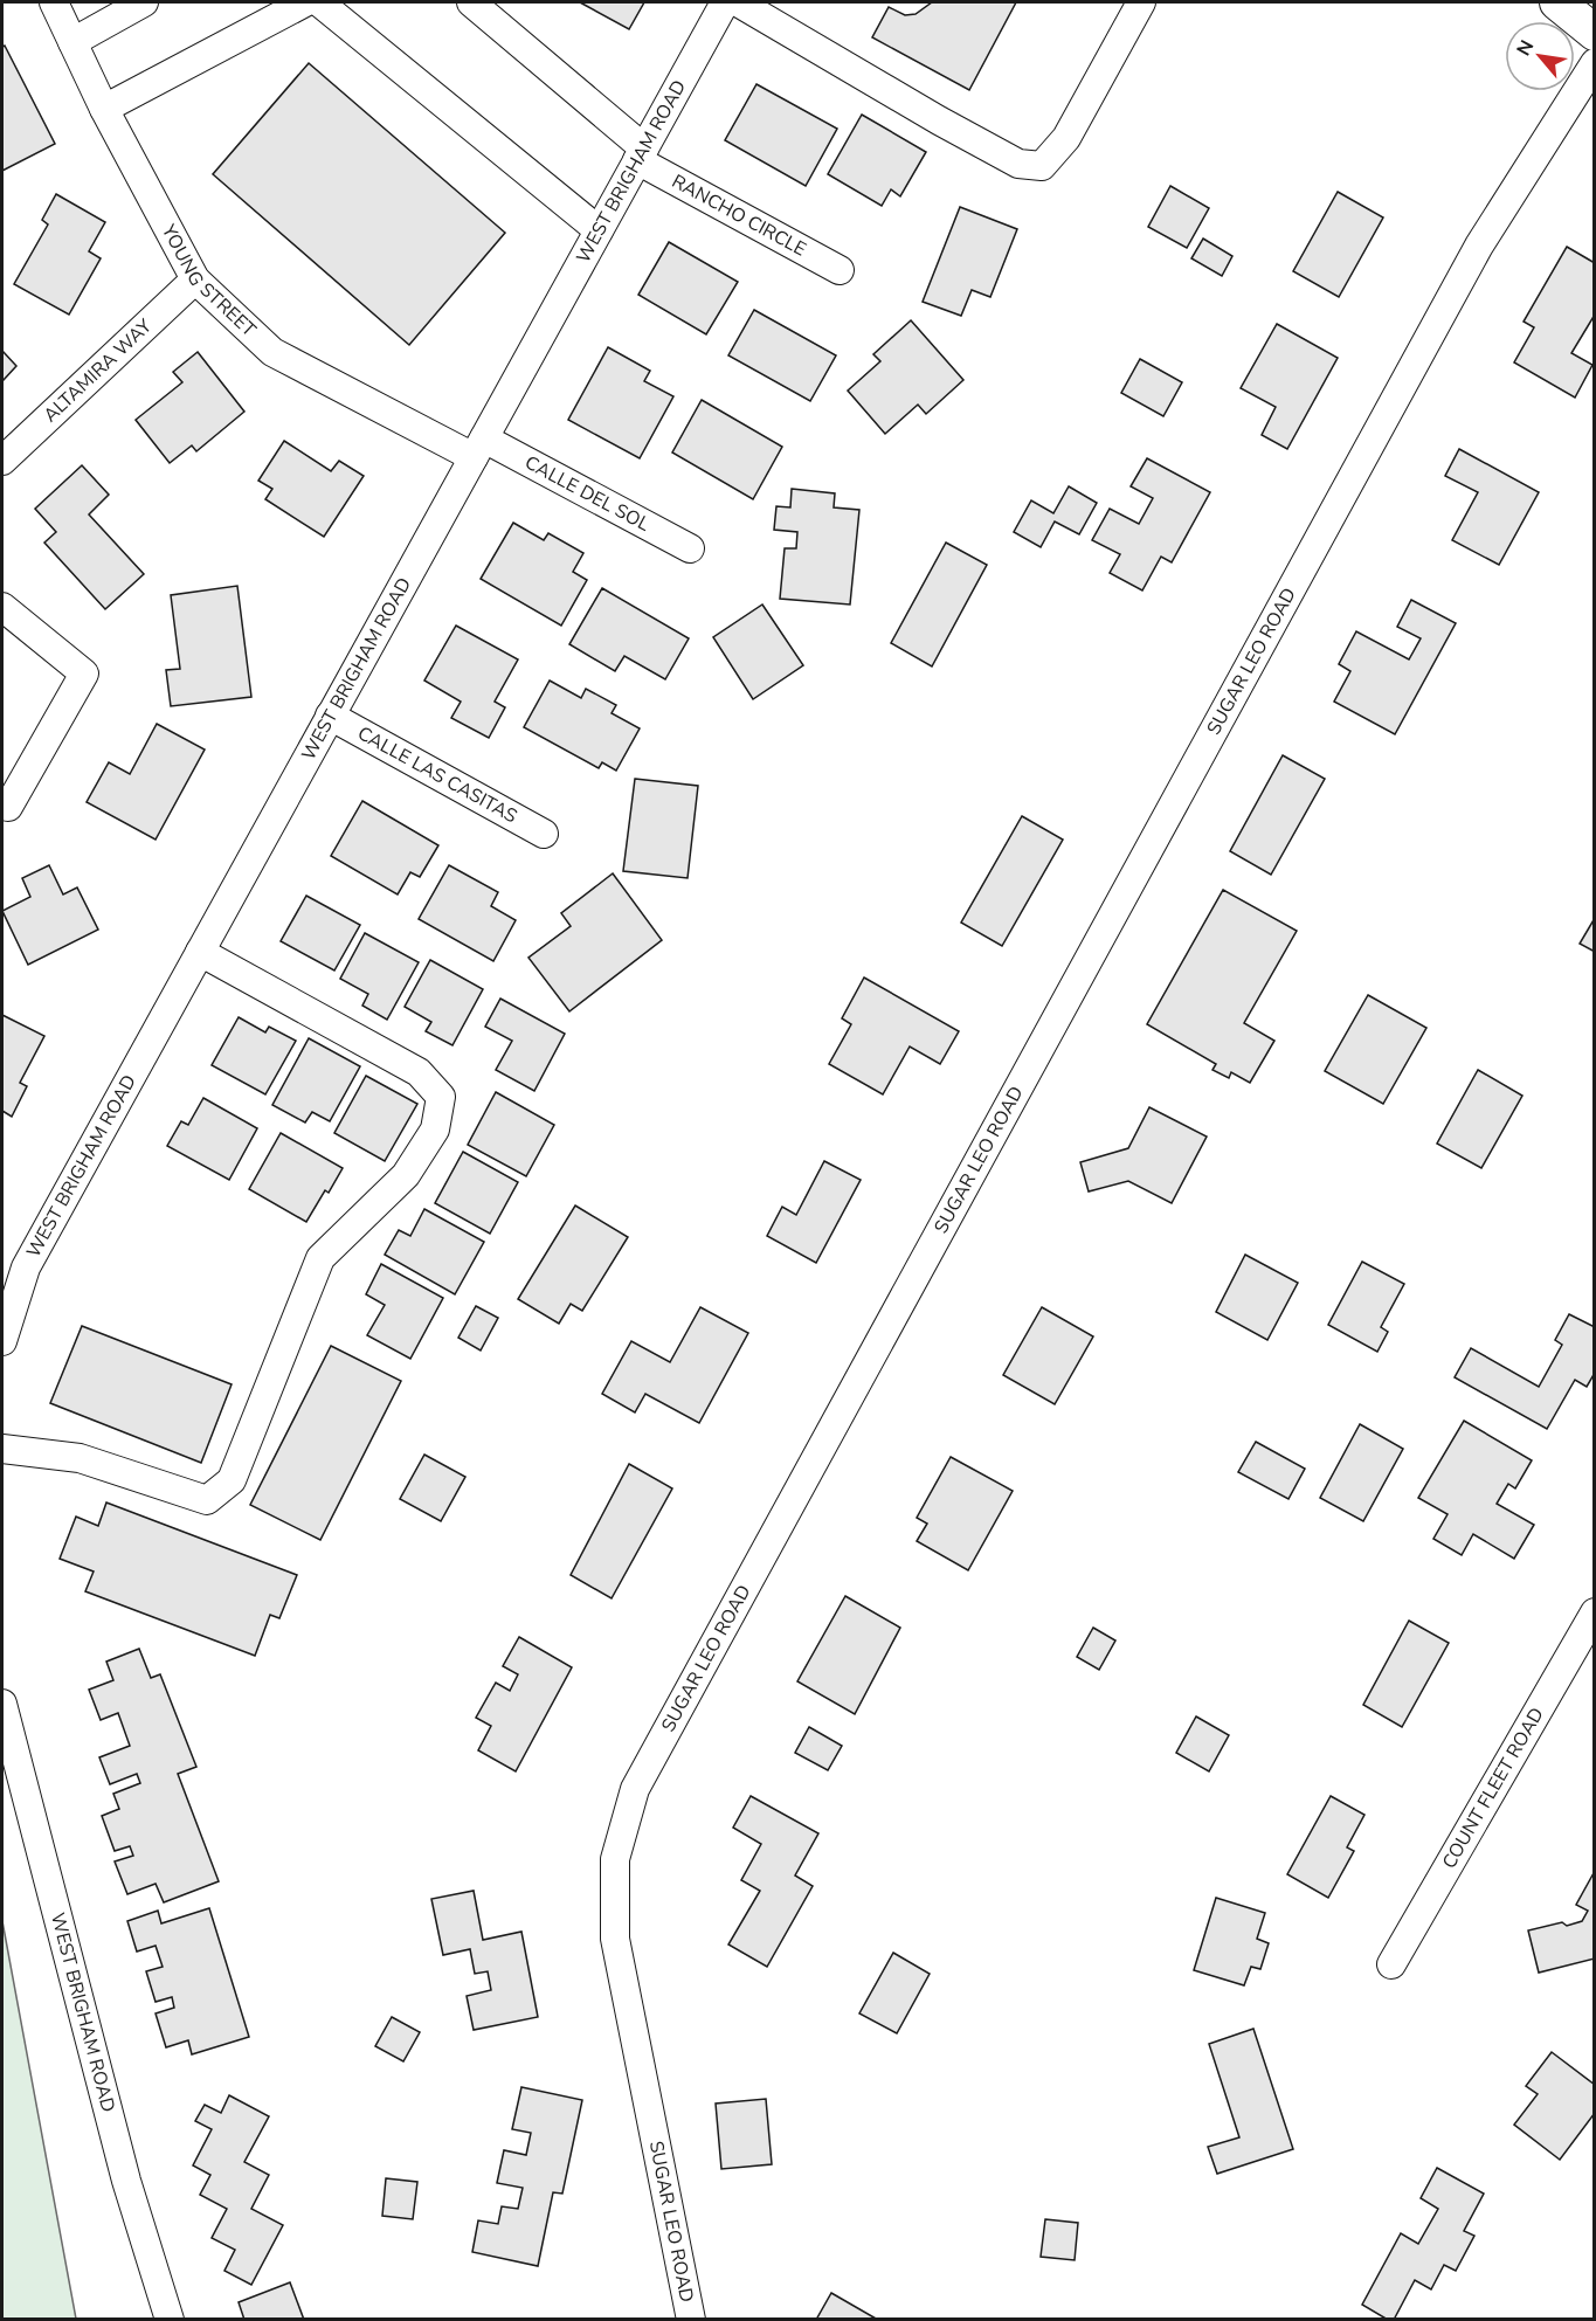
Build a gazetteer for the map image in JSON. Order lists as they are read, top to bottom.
{
  "streets": {
    "street": [
      "WEST BRIGHAM ROAD",
      "RANCHO CIRCLE",
      "YOUNG STREET",
      "ALTAMIRA WAY",
      "CALLE DEL SOL",
      "SUGAR LEO ROAD",
      "CALLE LAS CASITAS",
      "COUNT FLEET ROAD"
    ]
  },
  "crossings": [
    ["WEST BRIGHAM ROAD", "RANCHO CIRCLE"],
    ["WEST BRIGHAM ROAD", "YOUNG STREET"],
    ["WEST BRIGHAM ROAD", "CALLE DEL SOL"],
    ["WEST BRIGHAM ROAD", "CALLE LAS CASITAS"],
    ["YOUNG STREET", "ALTAMIRA WAY"],
    ["YOUNG STREET", "CALLE DEL SOL"]
  ],
  "north": "top left"
}
